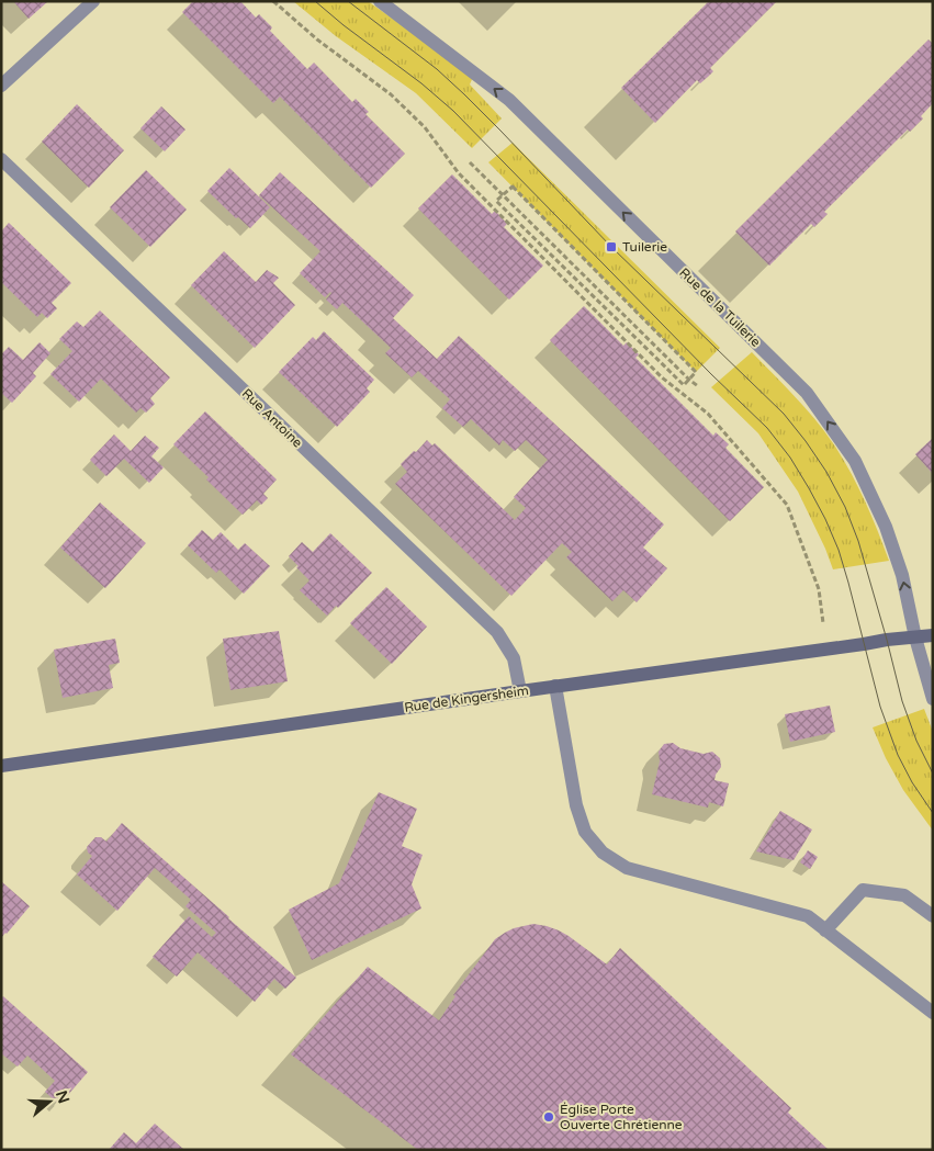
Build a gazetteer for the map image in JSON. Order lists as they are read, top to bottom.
{
  "streets": {
    "main road": ["Rue de Kingersheim"],
    "street": ["Rue de la Tuilerie", "Rue Antoine"]
  },
  "crossings": [
    ["Rue de la Tuilerie", "Rue de Kingersheim"],
    ["Rue Antoine", "Rue de Kingersheim"]
  ],
  "one_way": ["Rue de la Tuilerie"],
  "places": {
    "transit": ["Tuilerie"],
    "other": ["Église Porte Ouverte Chrétienne"]
  },
  "north": "right"
}
